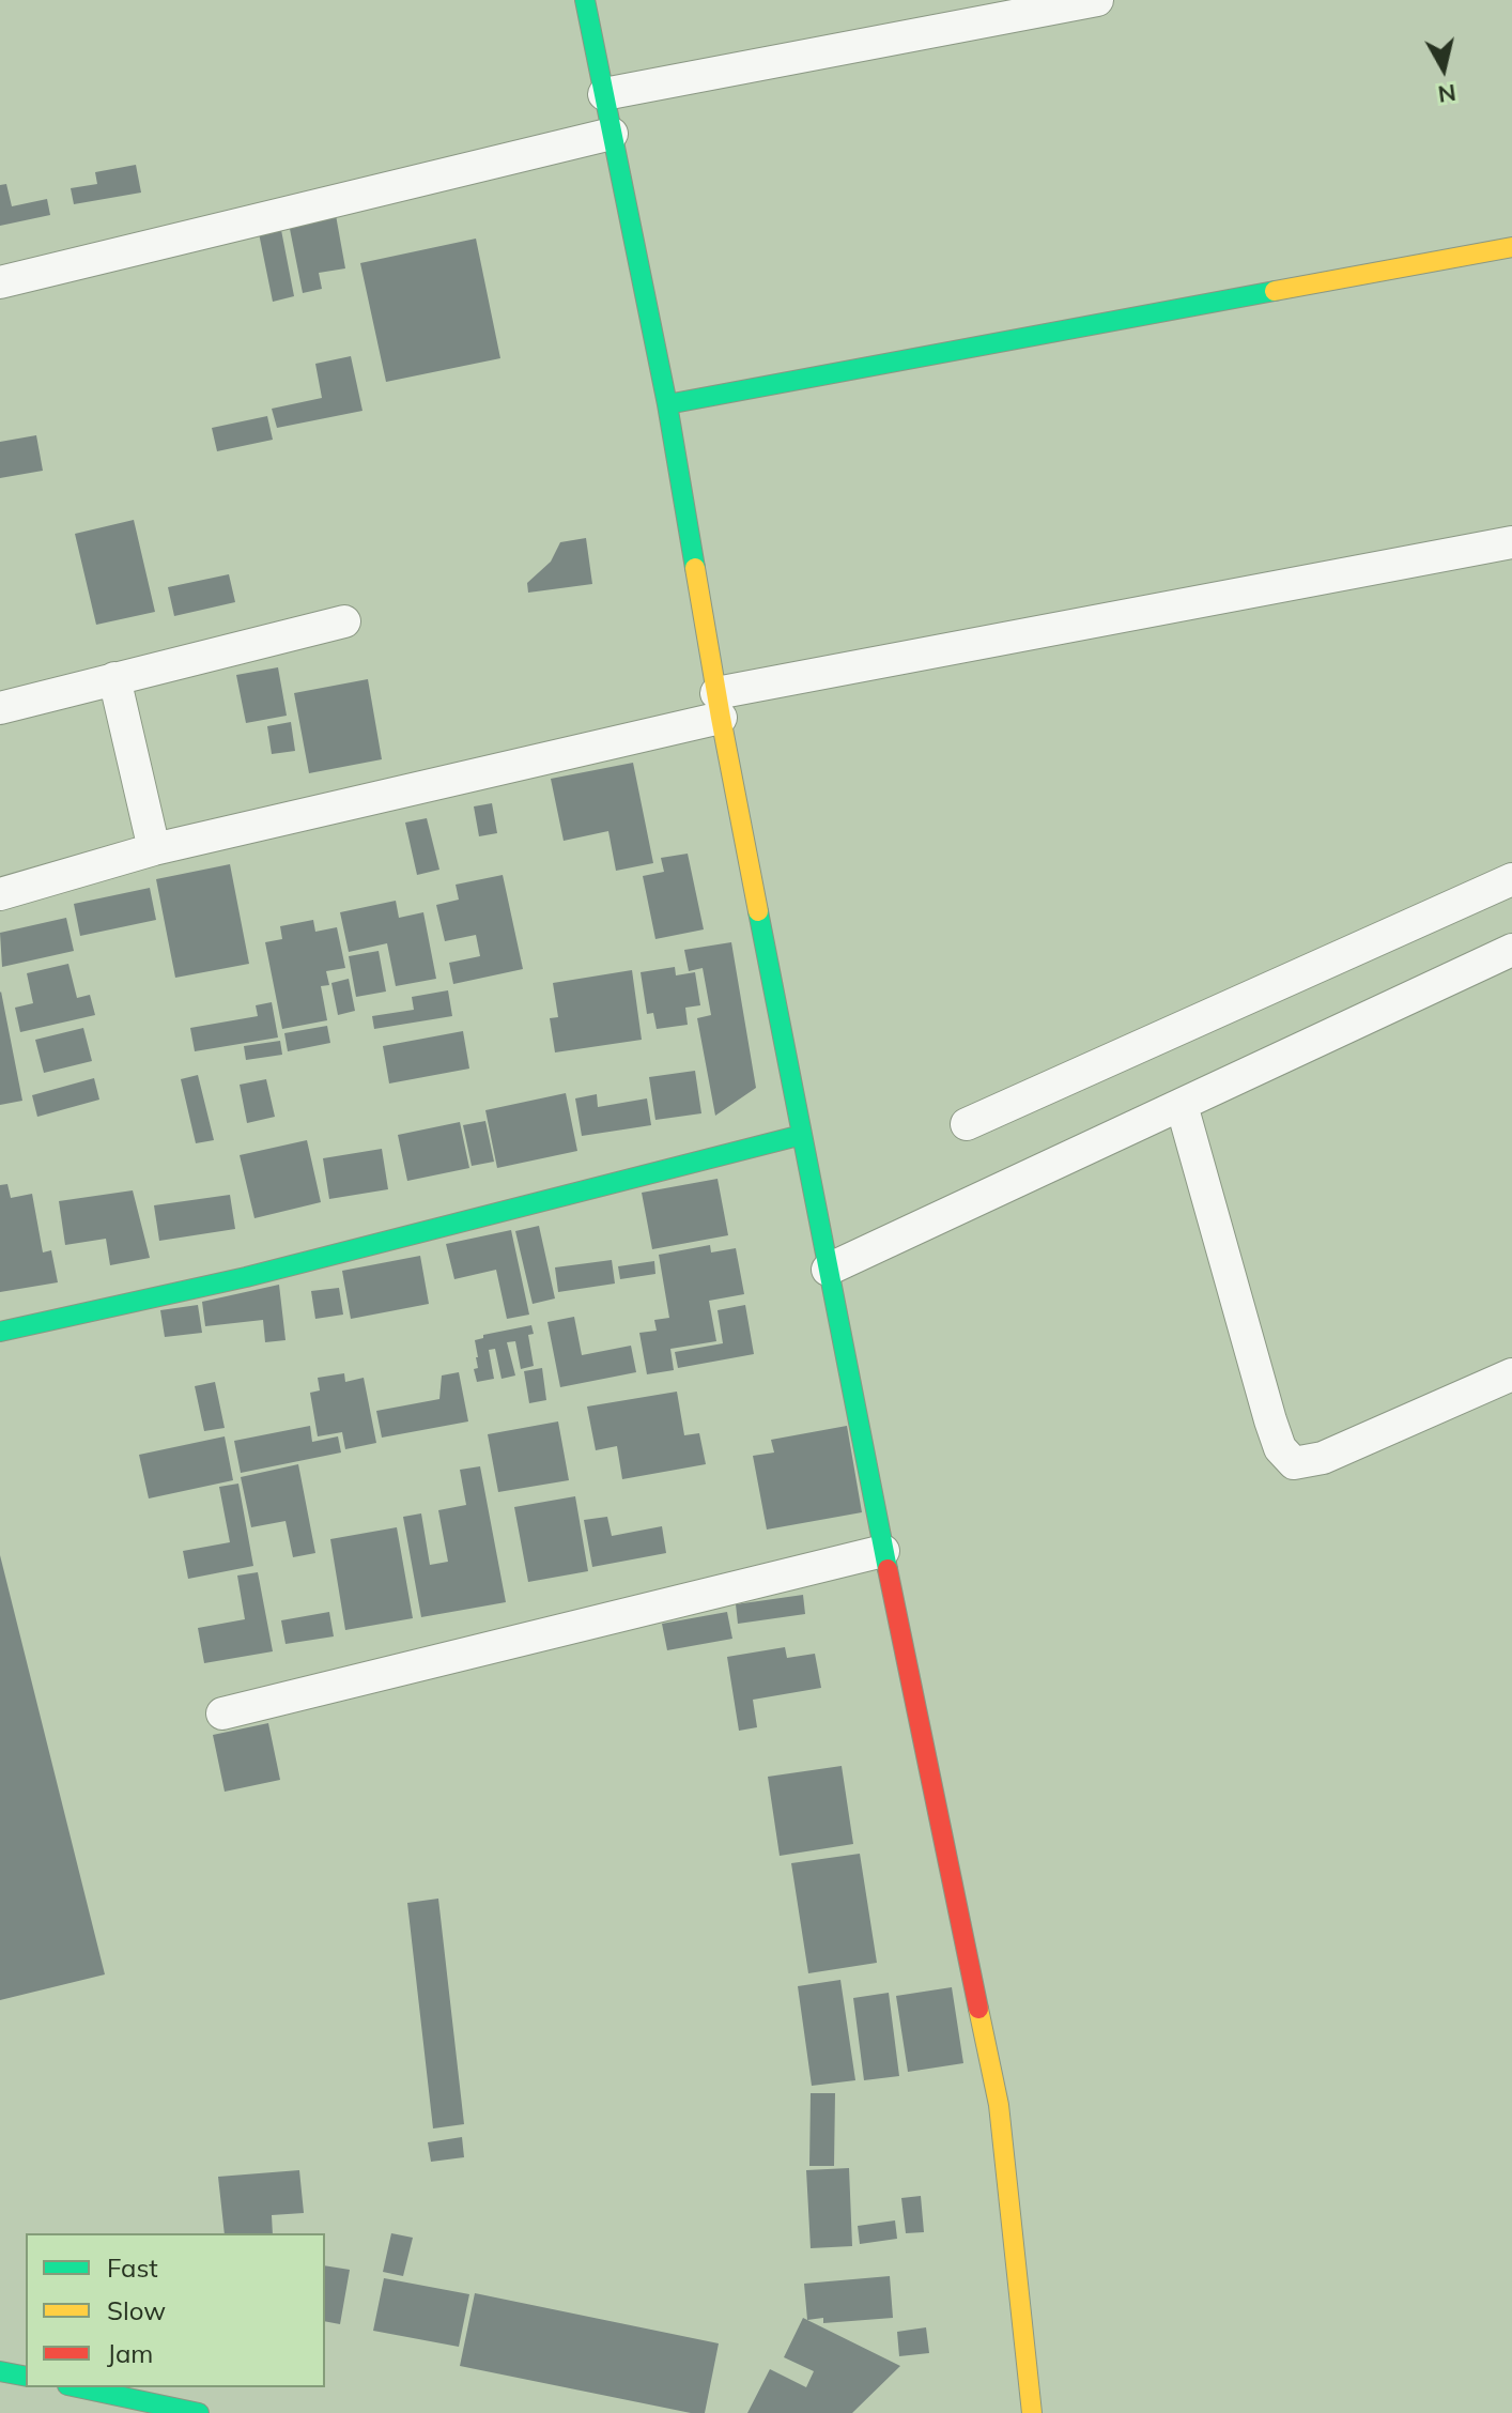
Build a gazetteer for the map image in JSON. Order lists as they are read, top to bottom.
{
  "legend": ["Fast", "Slow", "Jam"],
  "north": "bottom"
}
